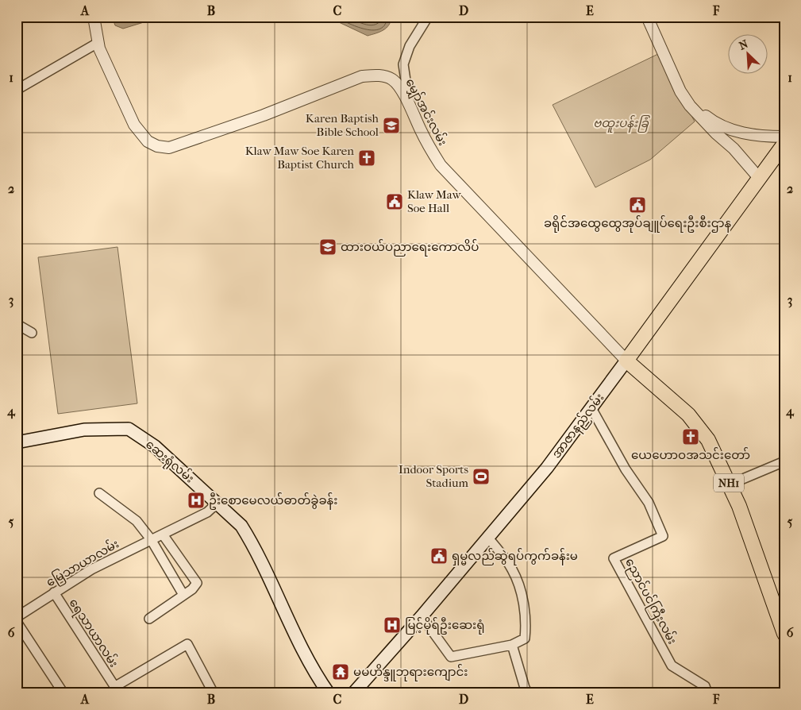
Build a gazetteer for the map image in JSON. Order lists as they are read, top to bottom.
{
  "streets": {
    "highway": ["အာဇာနည်လမ်း", "NH1"],
    "main road": ["ဆေးရုံလမ်း"],
    "street": [
      "မျှော်အင်းလမ်း",
      "မြေသာယာလမ်း",
      "ညောင်ပင်ကြီးလမ်း",
      "ရေသာယာလမ်း"
    ]
  },
  "crossings": [
    ["မျှော်အင်းလမ်း", "အာဇာနည်လမ်း"],
    ["မျှော်အင်းလမ်း", "NH1"],
    ["အာဇာနည်လမ်း", "NH1"],
    ["အာဇာနည်လမ်း", "ညောင်ပင်ကြီးလမ်း"],
    ["ဆေးရုံလမ်း", "မြေသာယာလမ်း"],
    ["မြေသာယာလမ်း", "ရေသာယာလမ်း"]
  ],
  "parks": ["ဗထူးပန်းခြံ"],
  "places": {
    "school or university": ["Karen Baptish Bible School", "ထားဝယ်ပညာရေးကောလိပ်"],
    "church": ["Klaw Maw Soe Karen Baptist Church", "ယေဟောဝအသင်းတော်"],
    "public building": ["Klaw Maw Soe Hall", "ခရိုင်အထွေထွေအုပ်ချူပ်ရေးဦးစီးဌာန", "ရှမ္မလည်ဆွဲရပ်ကွက်ခန်းမ"],
    "sports": ["Indoor Sports Stadium"],
    "hospital": ["ဦးစောမေလယ်ဓာတ်ခွဲခန်း", "မြင့်မိုရ်ဦးဆေးရုံ"],
    "temple": ["မမဟိန္ဒူဘုရားကျောင်း"]
  },
  "north": "top left",
  "grid": {
    "columns": [
      "A",
      "B",
      "C",
      "D",
      "E",
      "F"
    ],
    "rows": [
      "1",
      "2",
      "3",
      "4",
      "5",
      "6"
    ]
  }
}
